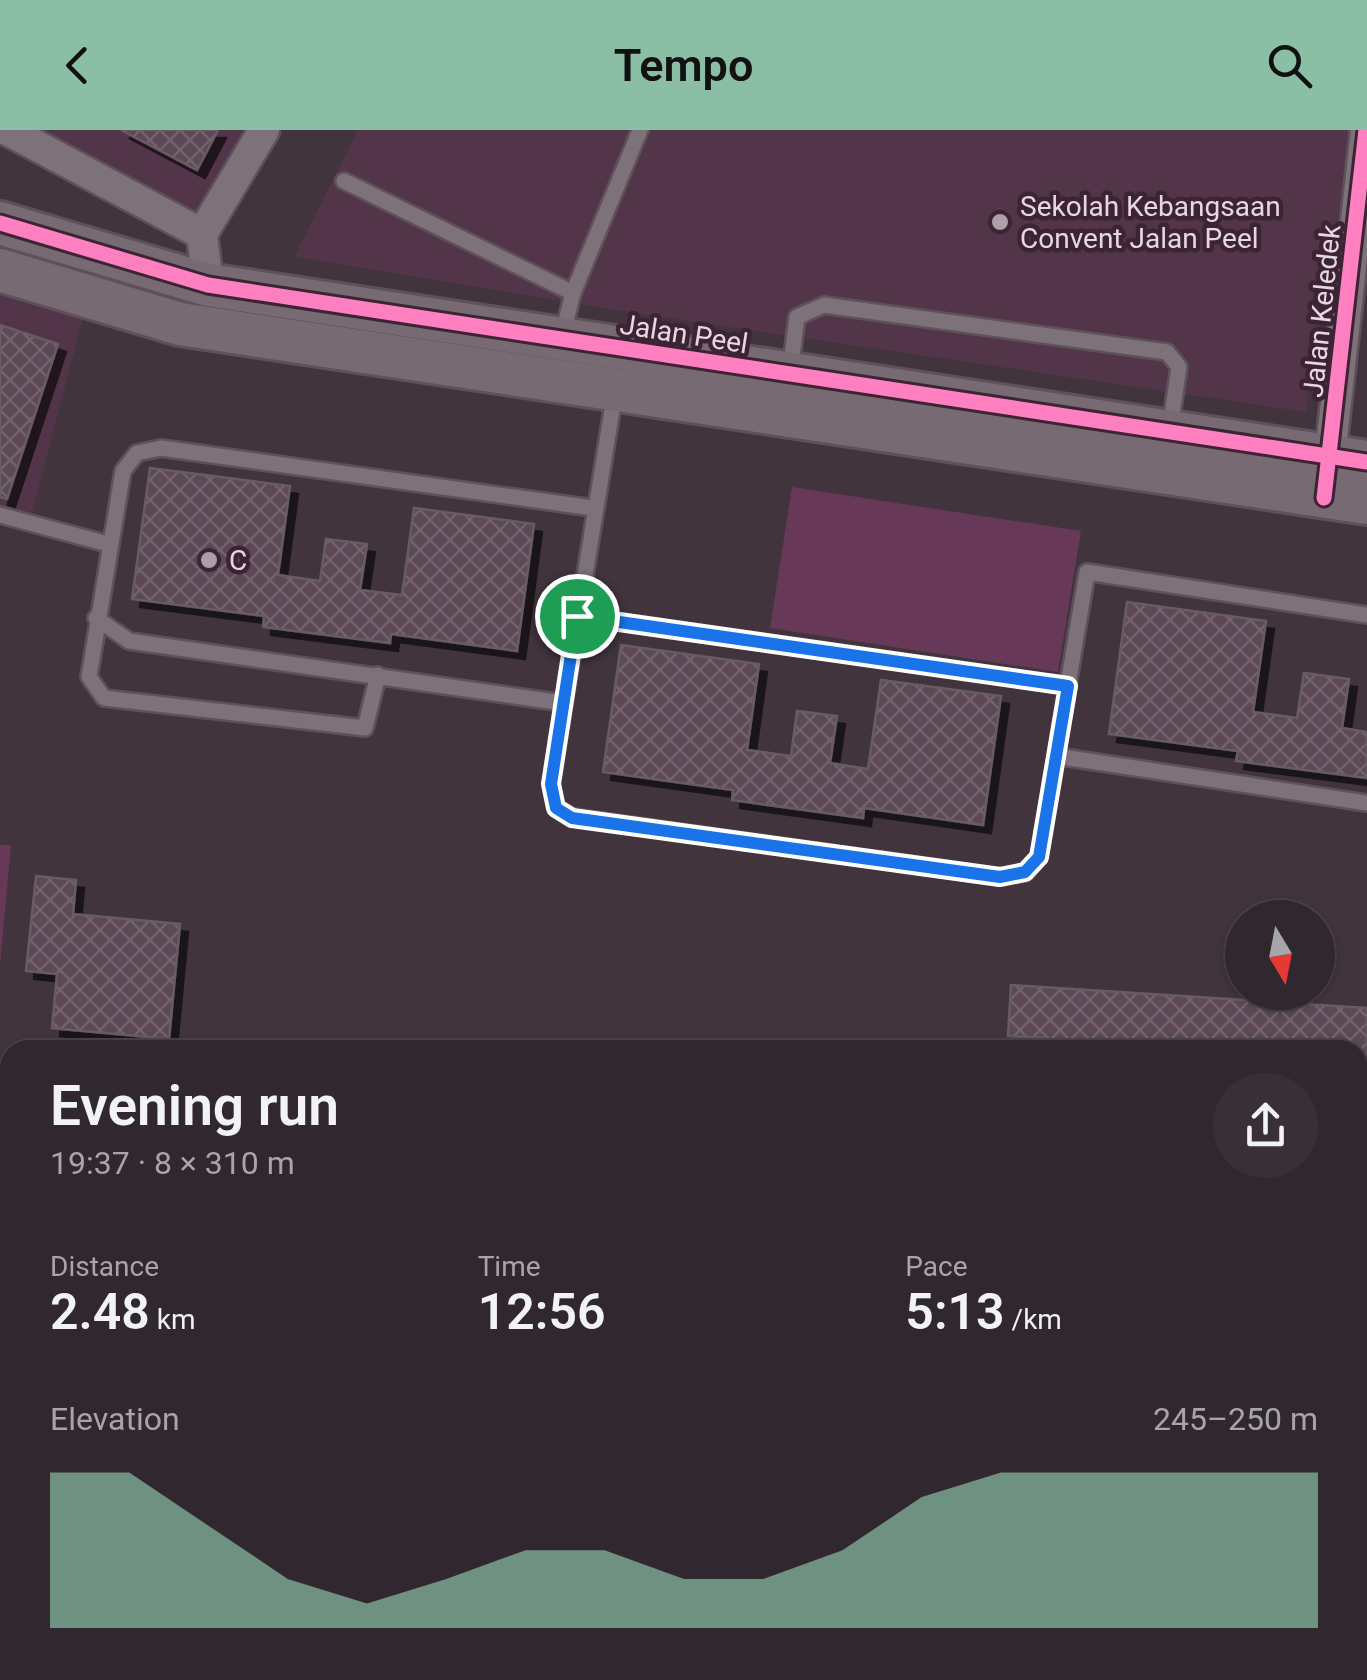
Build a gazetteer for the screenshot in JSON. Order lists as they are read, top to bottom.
{
  "streets": {
    "street": ["Jalan Keledek", "Jalan Peel"]
  },
  "crossings": [
    ["Jalan Keledek", "Jalan Peel"]
  ],
  "places": ["Sekolah Kebangsaan Convent Jalan Peel", "C"],
  "north": "bottom",
  "page": {
    "header": "Tempo",
    "heading": ["Evening run", "19:37 · 8 × 310 m"],
    "stats": [
      ["Distance", "2.48 km"],
      ["Time", "12:56"],
      ["Pace", "5:13 /km"]
    ],
    "chart": ["Elevation", "245–250 m"]
  }
}
